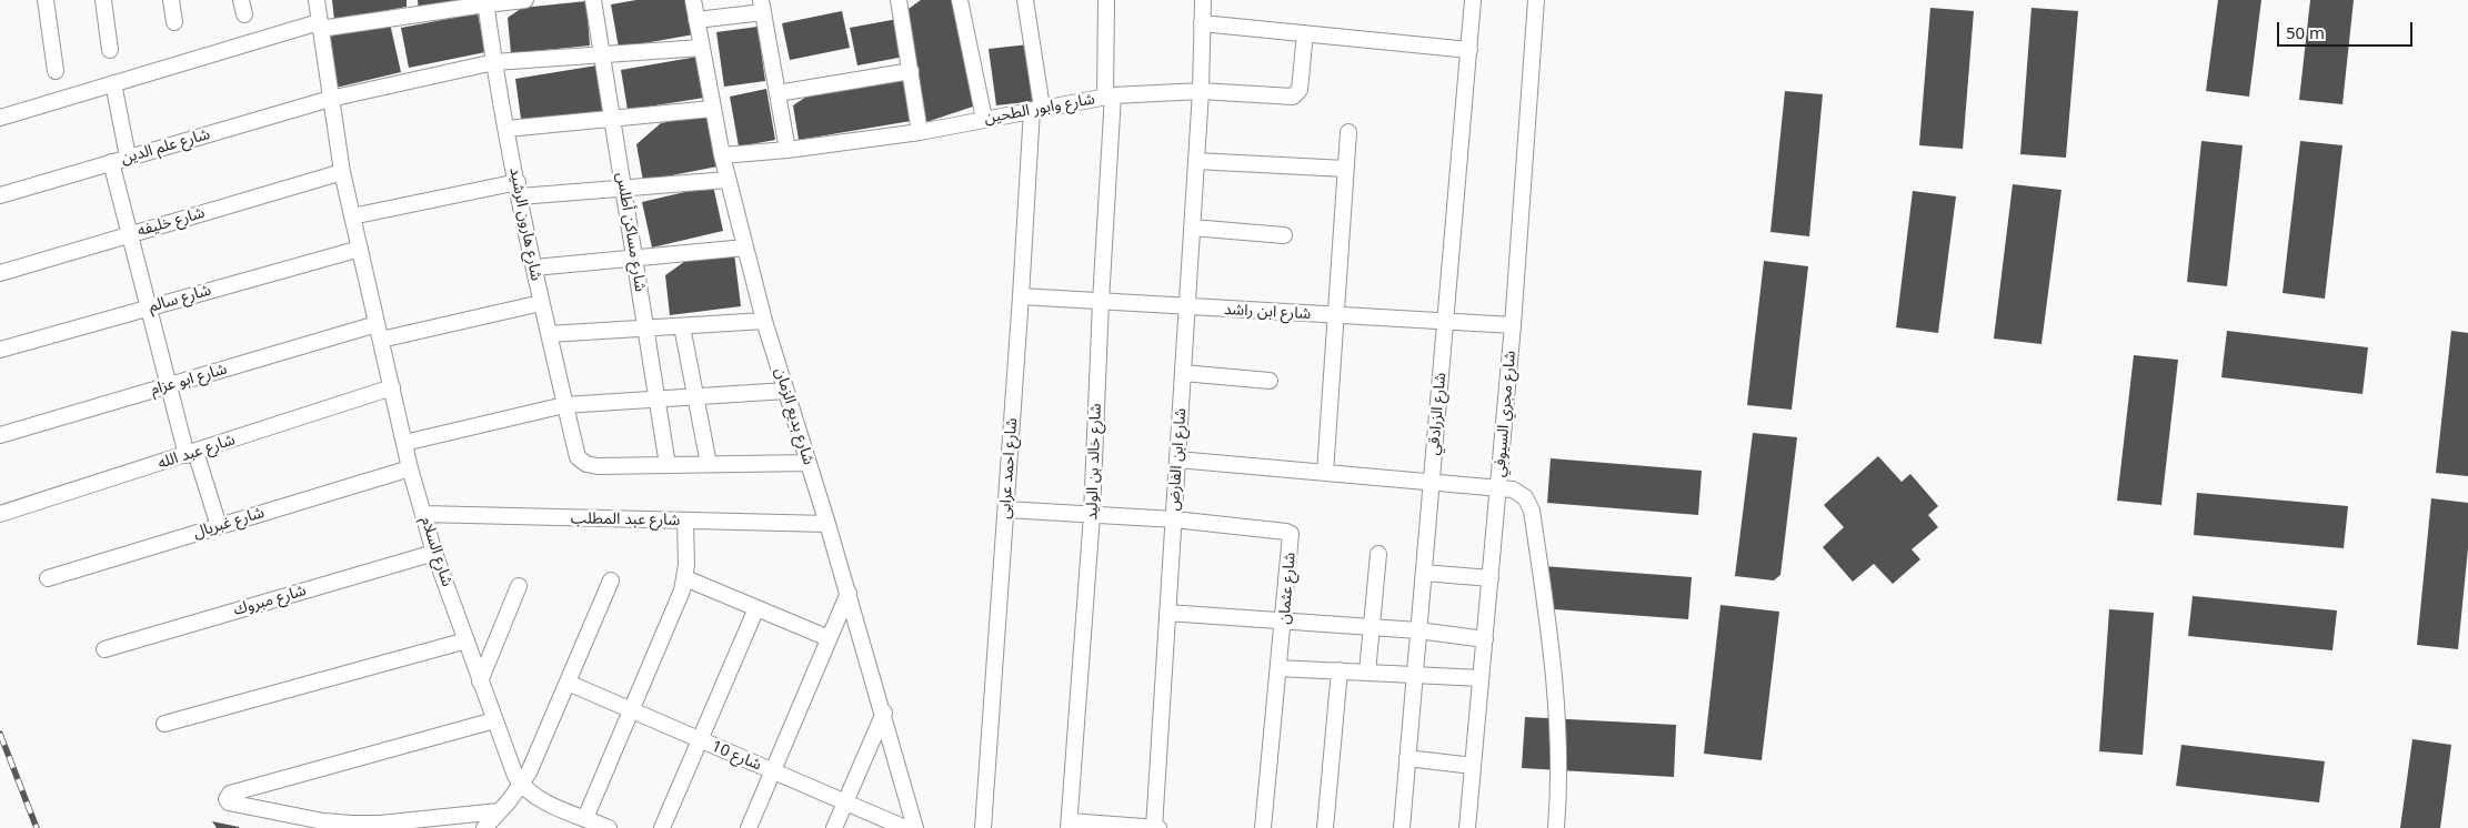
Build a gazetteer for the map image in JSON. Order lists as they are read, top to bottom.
{
  "streets": {
    "street": [
      "شارع وابور الطحين",
      "شارع علم الدين",
      "شارع خليفه",
      "شارع هارون الرشيد",
      "شارع مساكن أطلس",
      "شارع سالم",
      "شارع ابن راشد",
      "شارع ابو عزام",
      "شارع الزرادقي",
      "شارع مجري السيوفي",
      "شارع بديع الزمان",
      "شارع عبد الله",
      "شارع ابن الفارض",
      "شارع خالد بن الوليد",
      "شارع احمد عرابى",
      "شارع عبد المطلب",
      "شارع غبريال",
      "شارع السلام",
      "شارع عثمان",
      "شارع مبروك",
      "شارع 10"
    ]
  },
  "crossings": [
    ["شارع وابور الطحين", "شارع بديع الزمان"],
    ["شارع وابور الطحين", "شارع ابن الفارض"],
    ["شارع وابور الطحين", "شارع خالد بن الوليد"],
    ["شارع وابور الطحين", "شارع احمد عرابى"],
    ["شارع علم الدين", "شارع هارون الرشيد"],
    ["شارع علم الدين", "شارع مساكن أطلس"],
    ["شارع علم الدين", "شارع بديع الزمان"],
    ["شارع علم الدين", "شارع السلام"],
    ["شارع خليفه", "شارع السلام"],
    ["شارع هارون الرشيد", "شارع مساكن أطلس"],
    ["شارع سالم", "شارع السلام"],
    ["شارع ابن راشد", "شارع الزرادقي"],
    ["شارع ابن راشد", "شارع مجري السيوفي"],
    ["شارع ابن راشد", "شارع ابن الفارض"],
    ["شارع ابن راشد", "شارع خالد بن الوليد"],
    ["شارع ابن راشد", "شارع احمد عرابى"],
    ["شارع ابو عزام", "شارع السلام"],
    ["شارع بديع الزمان", "شارع عبد المطلب"],
    ["شارع عبد الله", "شارع السلام"],
    ["شارع ابن الفارض", "شارع عثمان"],
    ["شارع خالد بن الوليد", "شارع عثمان"],
    ["شارع احمد عرابى", "شارع عثمان"],
    ["شارع عبد المطلب", "شارع السلام"],
    ["شارع غبريال", "شارع السلام"],
    ["شارع السلام", "شارع مبروك"]
  ],
  "scale_bar": "50 m"
}
